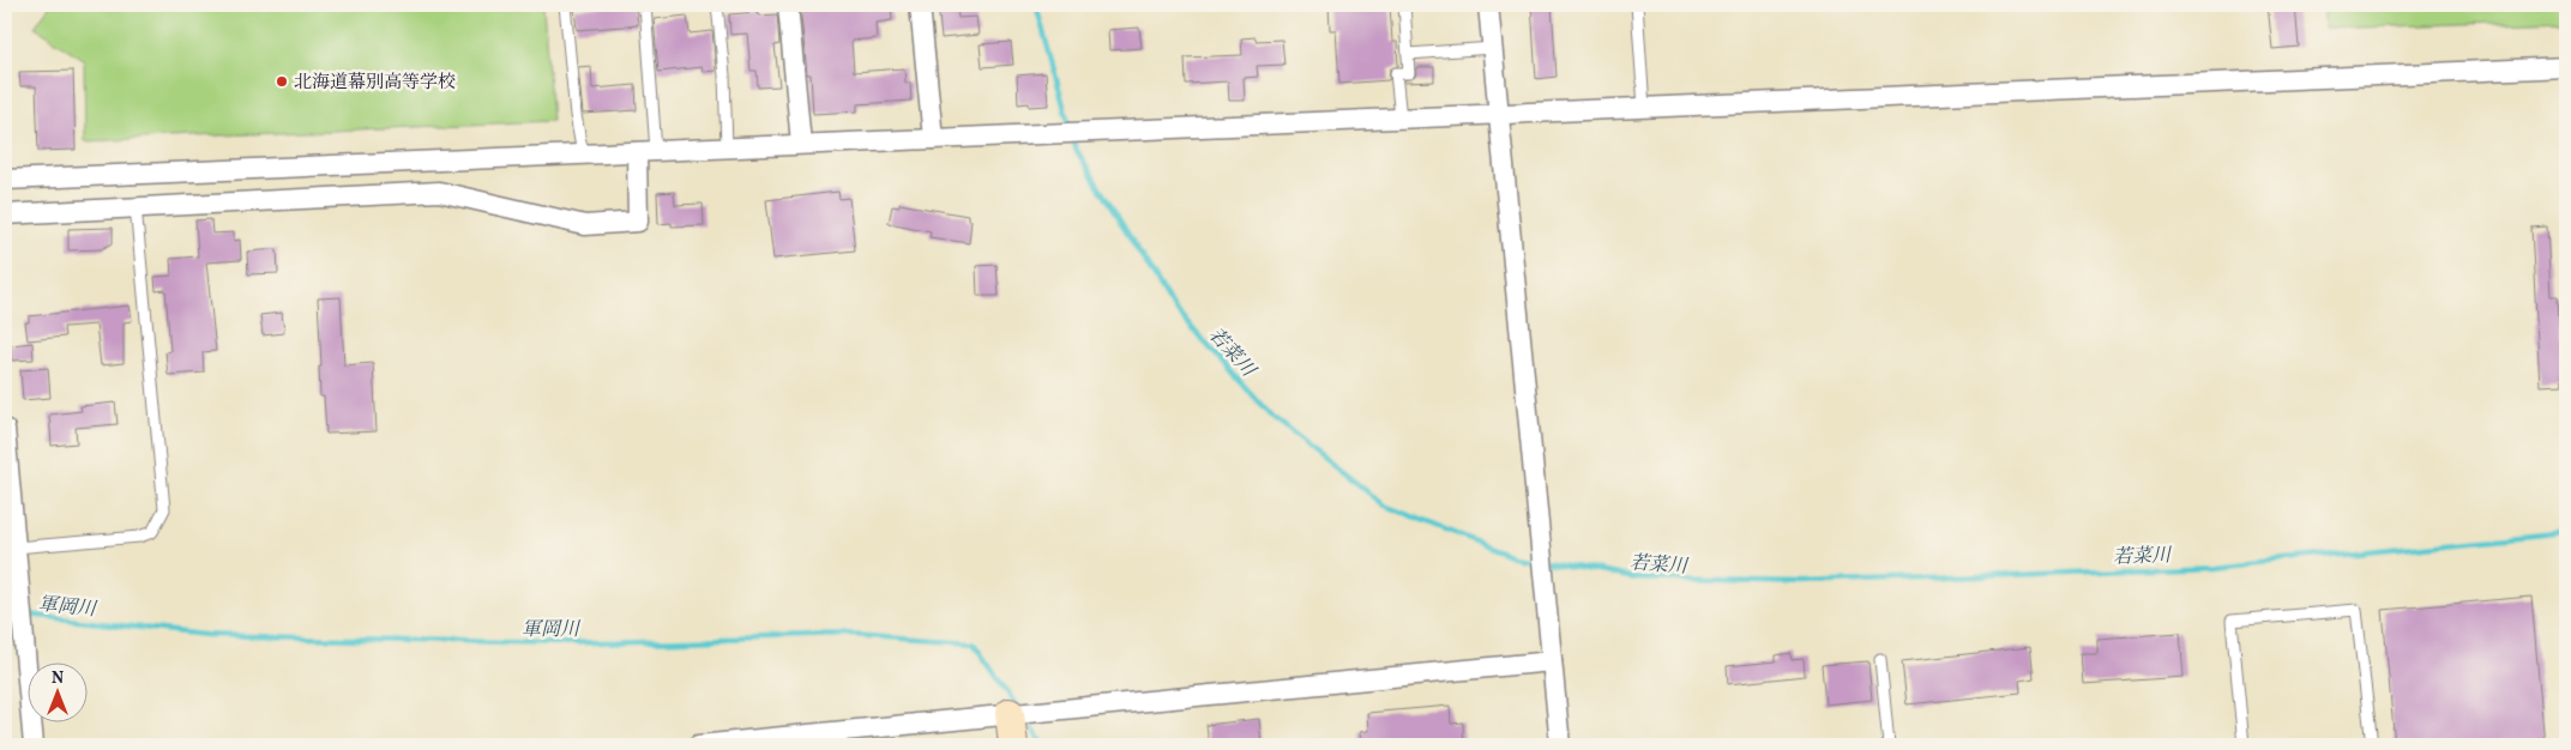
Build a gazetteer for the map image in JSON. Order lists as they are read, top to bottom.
{
  "water": ["若菜川", "軍岡川"],
  "places": ["北海道幕別高等学校"],
  "north": "top"
}
